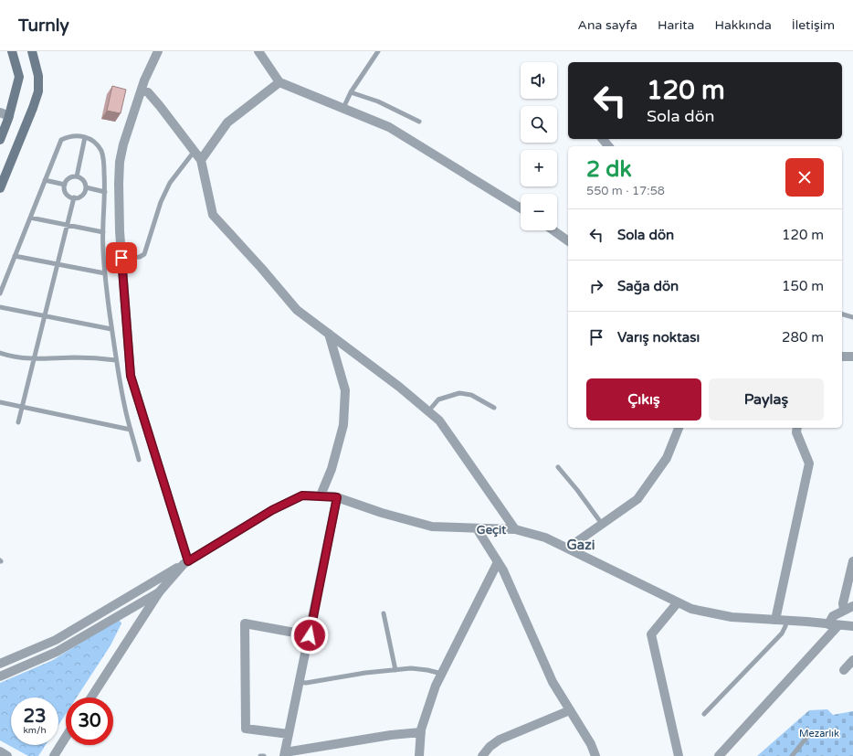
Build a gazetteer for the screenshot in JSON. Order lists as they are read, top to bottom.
{
  "districts": ["Geçit", "Gazi"],
  "parks": ["Mezarlık"],
  "page": {
    "header": "Turnly",
    "nav": [
      "Ana sayfa",
      "Harita",
      "Hakkında",
      "İletişim"
    ],
    "map_buttons": ["+", "−"],
    "turn": ["120 m", "Sola dön"],
    "heading": ["2 dk", "550 m · 17:58"],
    "list": [
      {
        "name": "Sola dön",
        "value": "120 m"
      },
      {
        "name": "Sağa dön",
        "value": "150 m"
      },
      {
        "name": "Varış noktası",
        "value": "280 m"
      }
    ],
    "buttons": ["Çıkış", "Paylaş"],
    "speed": "23 km/h",
    "limit": "30"
  }
}
